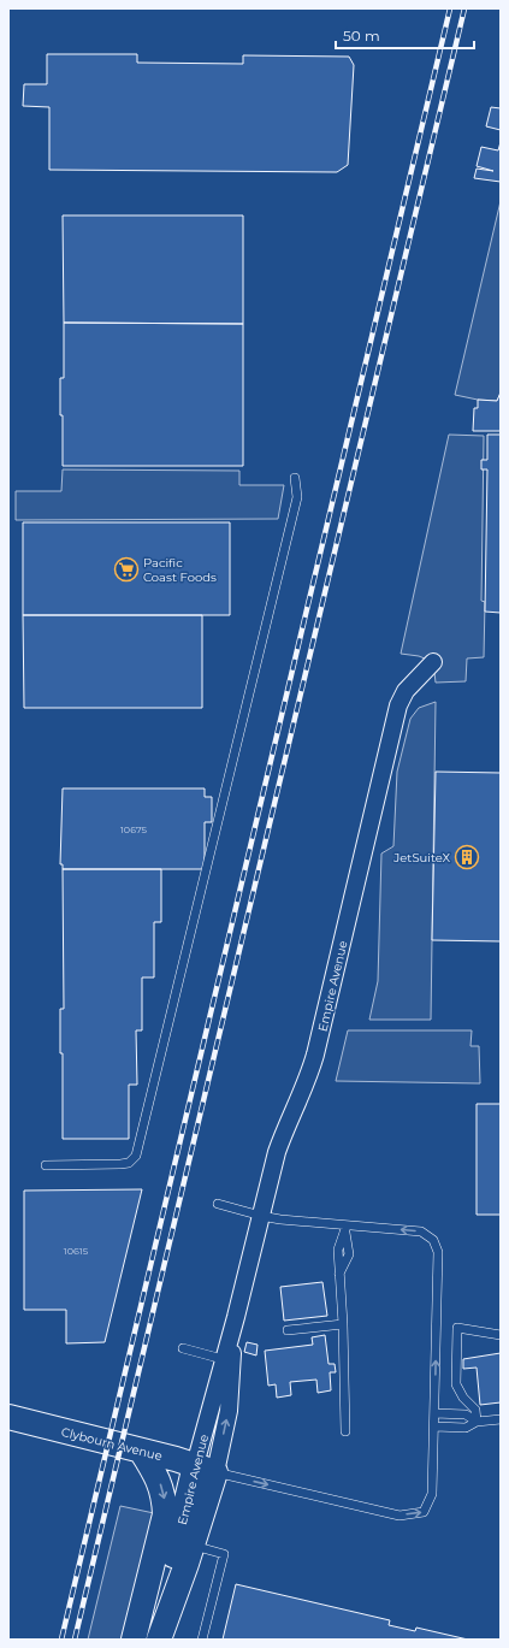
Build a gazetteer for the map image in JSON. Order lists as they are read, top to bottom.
{
  "streets": {
    "main road": ["Empire Avenue", "Clybourn Avenue"]
  },
  "crossings": [
    ["Empire Avenue", "Clybourn Avenue"]
  ],
  "places": {
    "supermarket": ["Pacific Coast Foods"],
    "building": ["JetSuiteX"]
  },
  "house_numbers": ["10675", "10615"],
  "scale_bar": "50 m"
}
